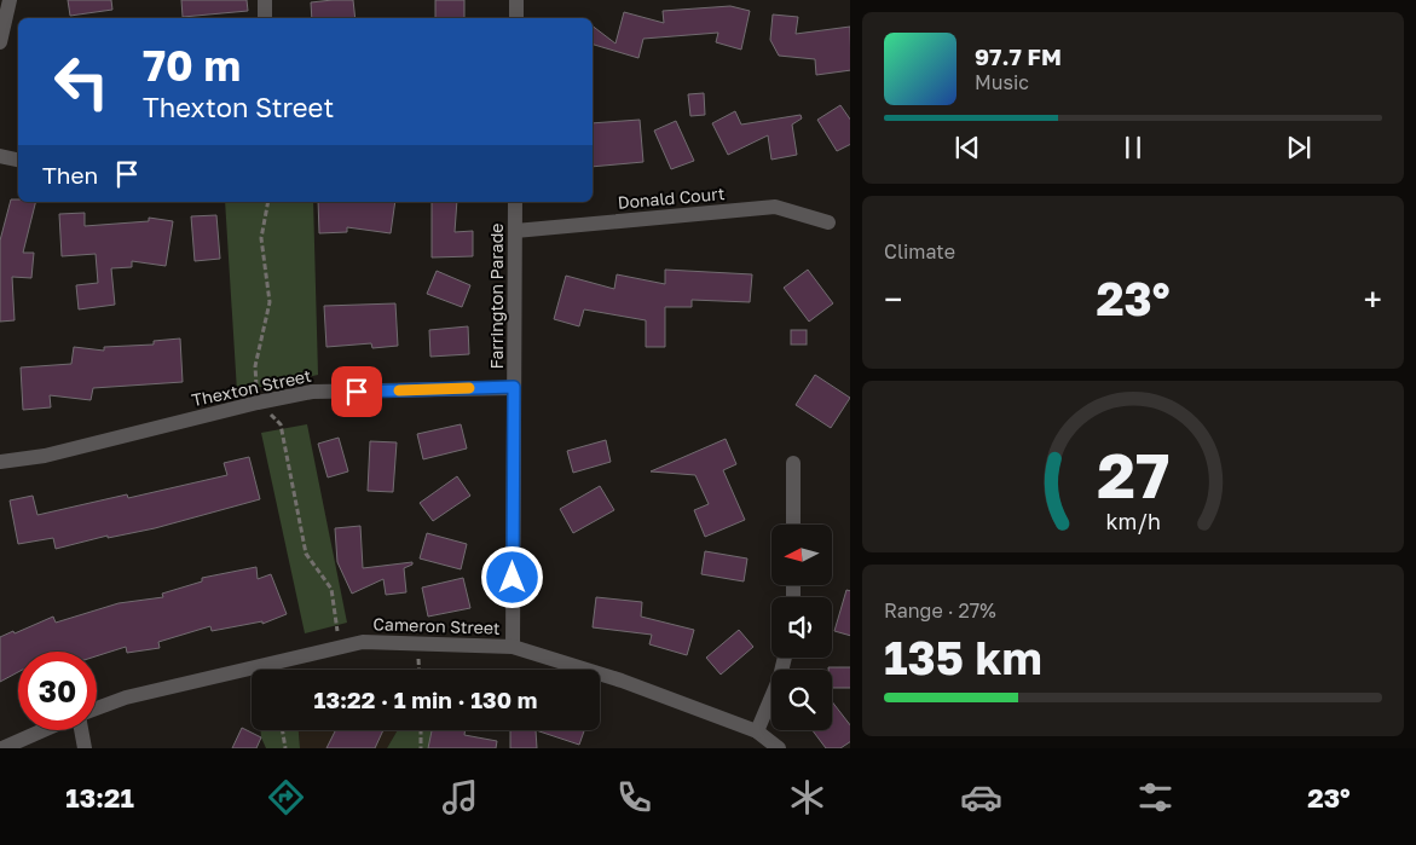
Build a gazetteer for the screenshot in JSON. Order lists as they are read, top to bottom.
{
  "streets": {
    "street": [
      "Donald Court",
      "Farrington Parade",
      "Thexton Street",
      "Cameron Street"
    ]
  },
  "crossings": [
    ["Donald Court", "Farrington Parade"],
    ["Farrington Parade", "Thexton Street"],
    ["Farrington Parade", "Cameron Street"]
  ],
  "north": "left",
  "page": {
    "turn": ["70 m", "Thexton Street"],
    "song": ["97.7 FM", "Music"],
    "then": "Then",
    "tile": [
      "Climate",
      ["Range · 27%", "135 km"]
    ],
    "heat": ["−", "23°", "+"],
    "limit": "30",
    "trip": "13:22 · 1 min · 130 m",
    "tabs": ["13:21", "23°"],
    "gauge": ["27", "km/h"]
  }
}
